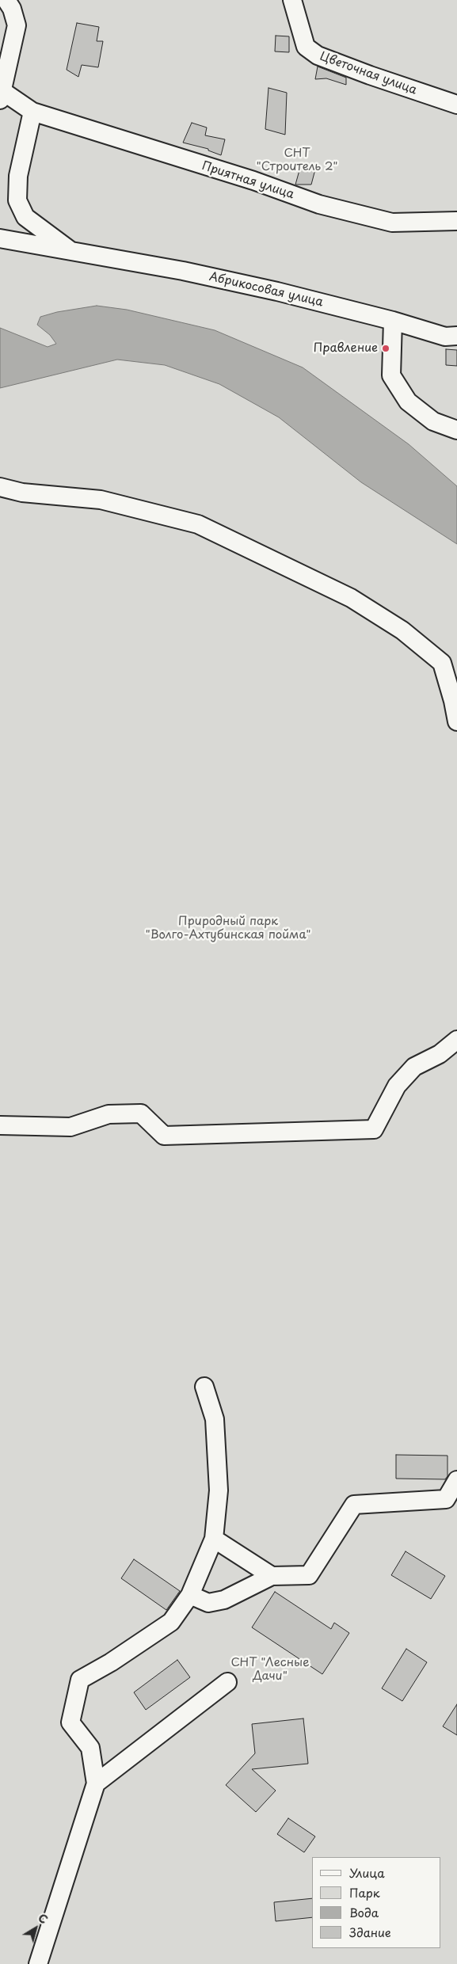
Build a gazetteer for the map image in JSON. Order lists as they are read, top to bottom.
{
  "streets": {
    "street": ["Цветочная улица", "Приятная улица", "Абрикосовая улица"]
  },
  "parks": ["СНТ \"Строитель 2\"", "Природный парк \"Волго-Ахтубинская пойма\"", "СНТ \"Лесные Дачи\""],
  "places": ["Правление"],
  "legend": [
    "Улица",
    "Парк",
    "Вода",
    "Здание"
  ],
  "north": "top right"
}
